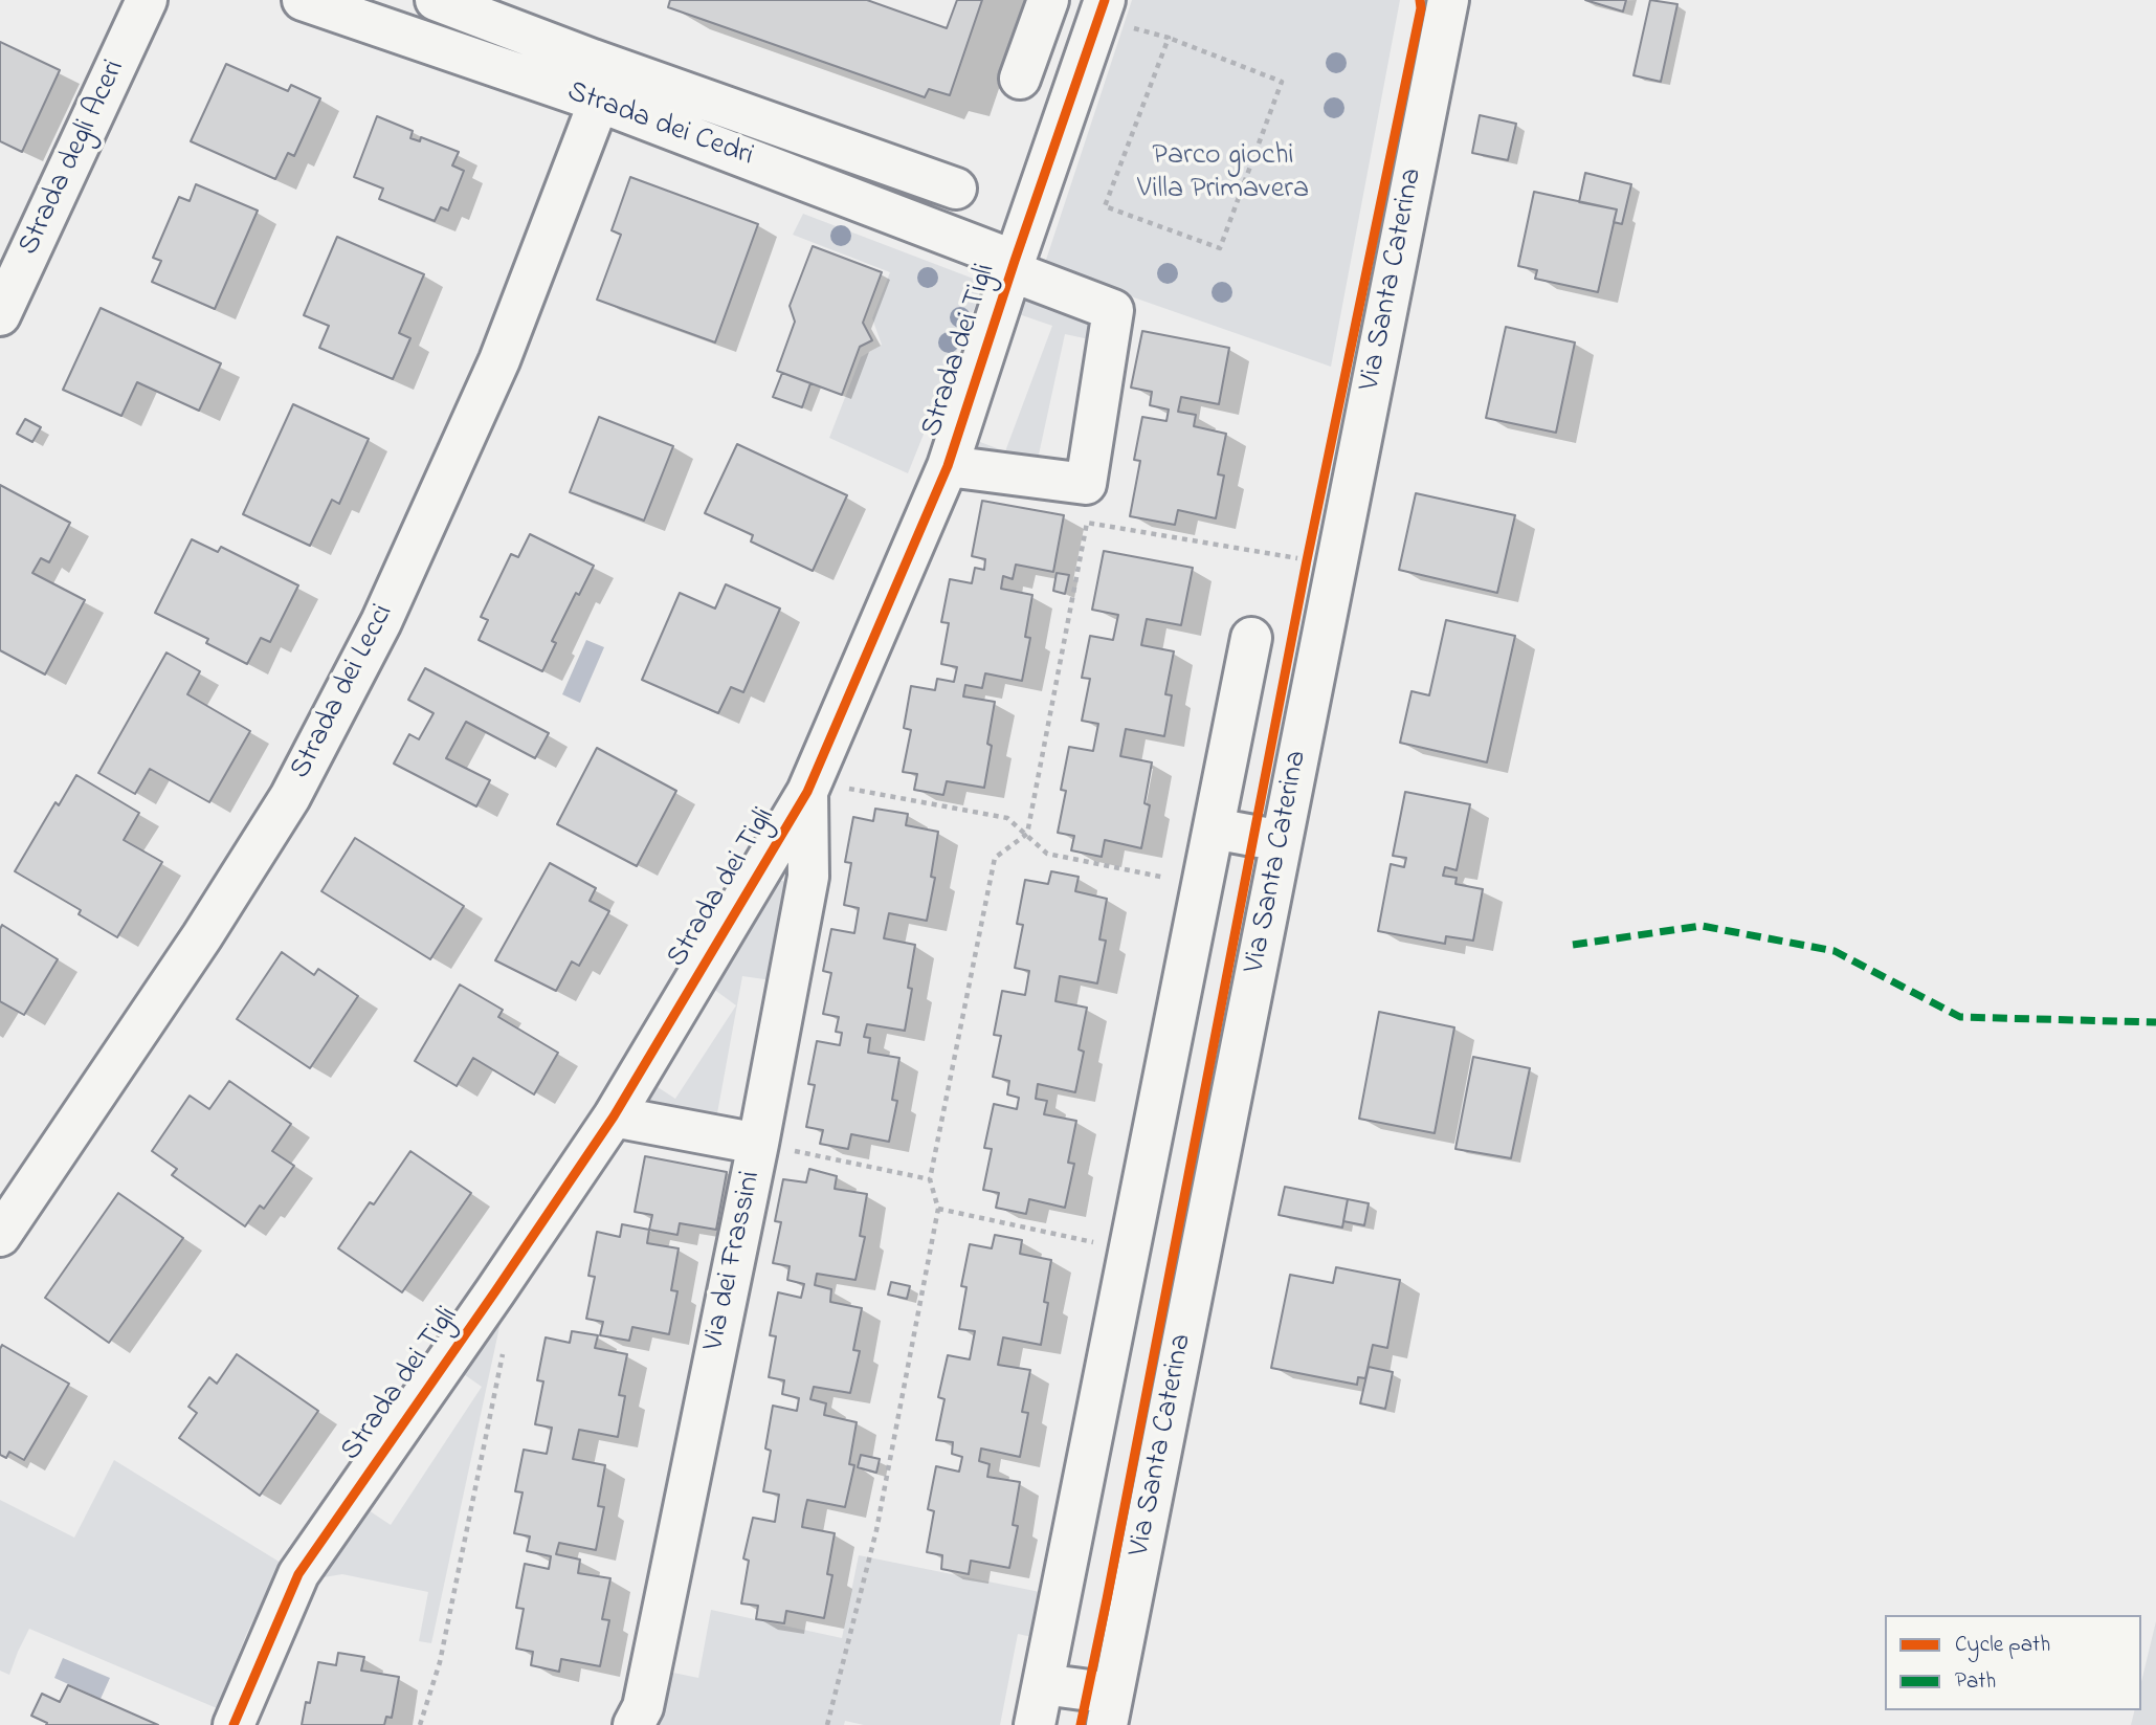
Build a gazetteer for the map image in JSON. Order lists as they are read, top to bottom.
{
  "streets": {
    "street": [
      "Strada dei Cedri",
      "Strada degli Aceri",
      "Via Santa Caterina",
      "Strada dei Tigli",
      "Strada dei Lecci",
      "Via dei Frassini"
    ]
  },
  "crossings": [
    ["Strada dei Cedri", "Strada dei Tigli"],
    ["Strada dei Cedri", "Strada dei Lecci"],
    ["Strada dei Tigli", "Via dei Frassini"]
  ],
  "parks": ["Parco giochi Villa Primavera"],
  "legend": ["Cycle path", "Path"]
}
